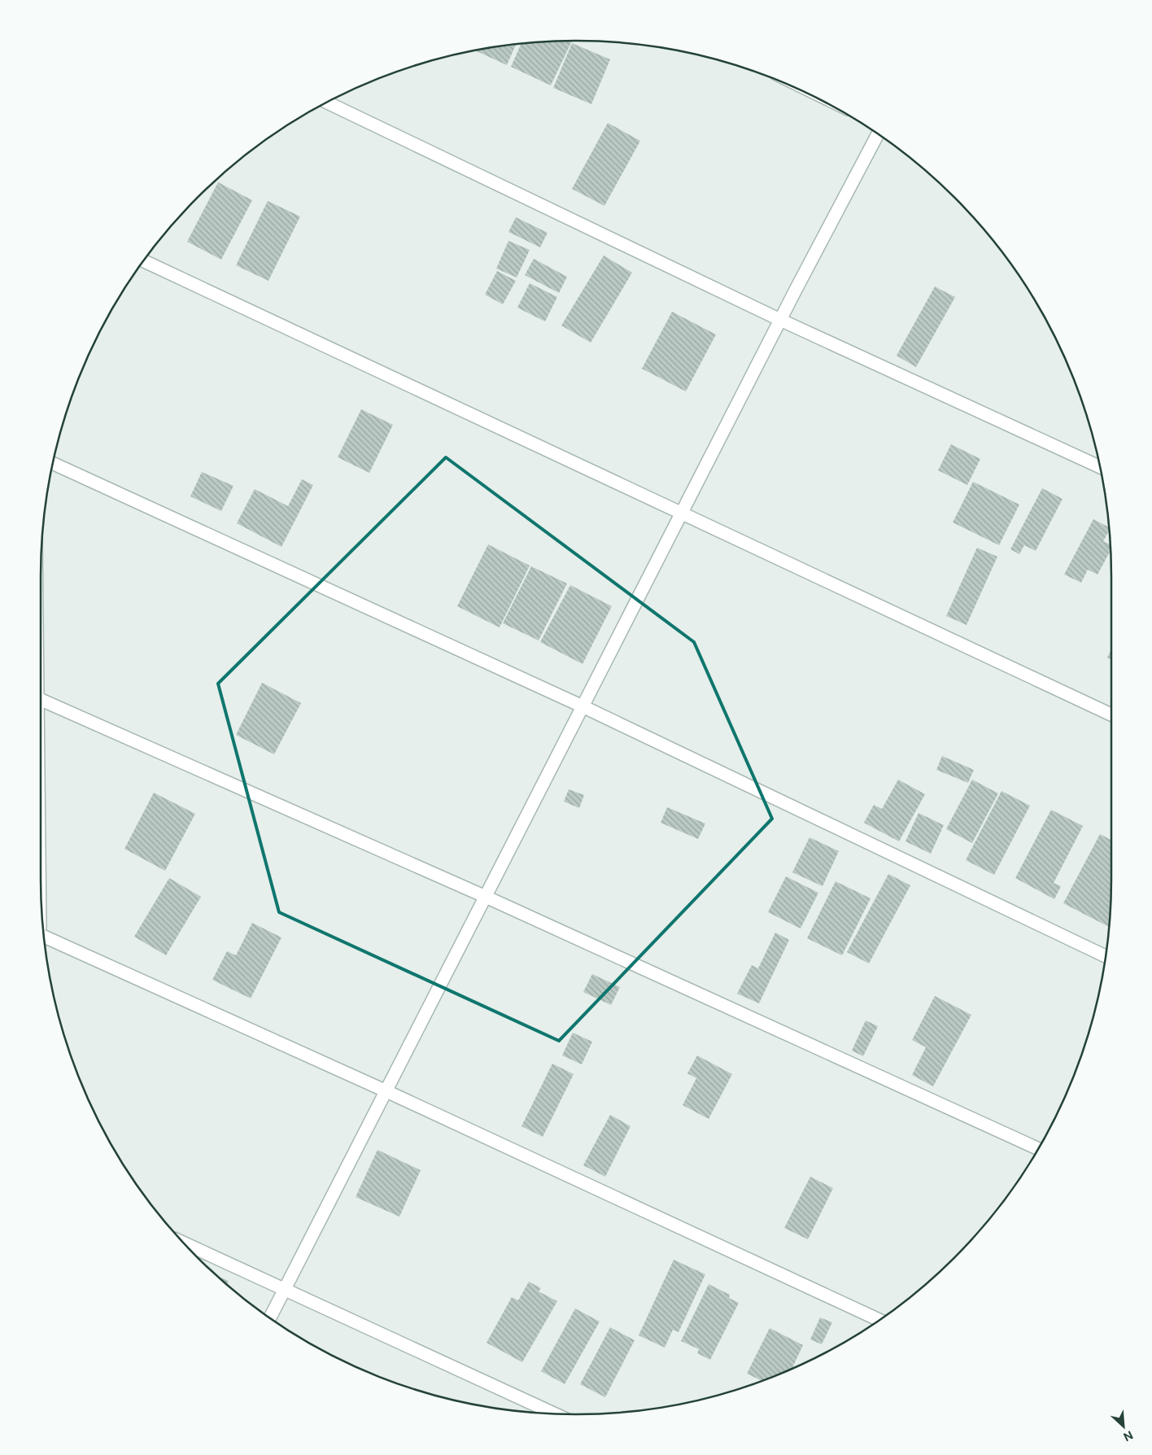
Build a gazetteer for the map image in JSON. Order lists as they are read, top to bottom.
{
  "north": "bottom right"
}
